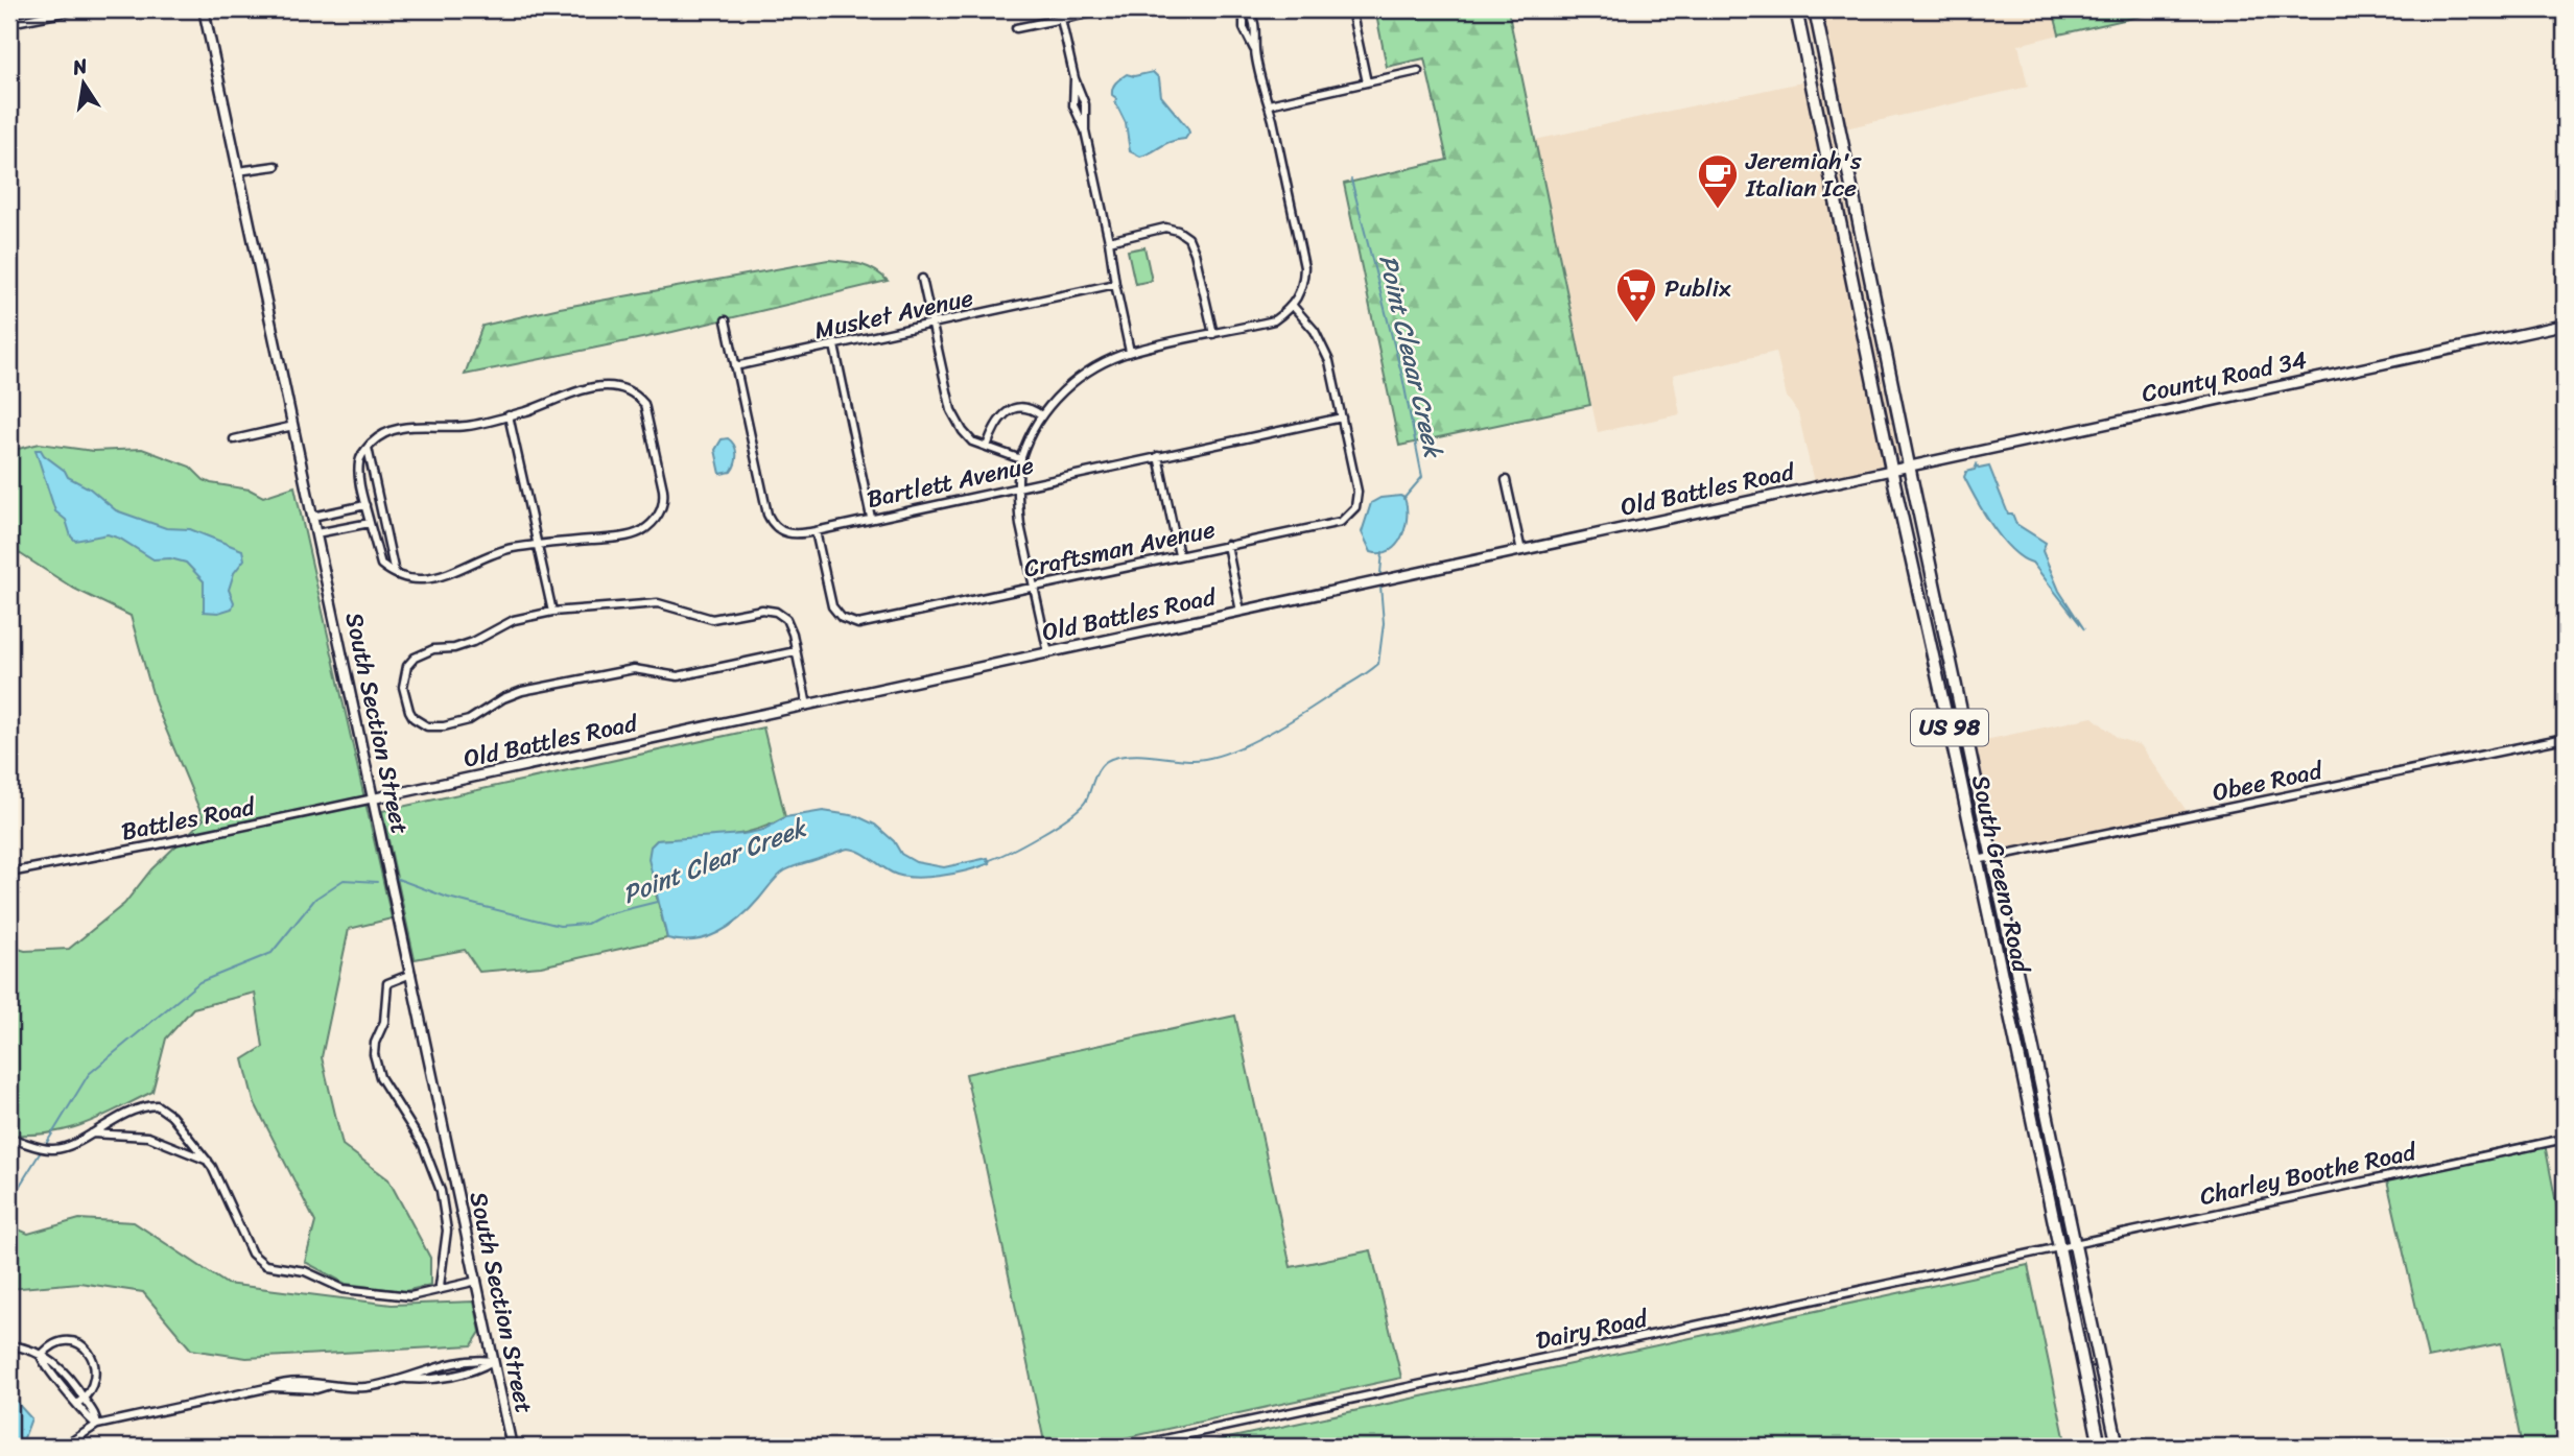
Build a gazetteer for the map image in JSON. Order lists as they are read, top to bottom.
{
  "streets": {
    "main road": ["US 98", "South Greeno Road"],
    "street": [
      "Musket Avenue",
      "County Road 34",
      "Bartlett Avenue",
      "Old Battles Road",
      "Craftsman Avenue",
      "South Section Street",
      "Obee Road",
      "Battles Road",
      "Charley Boothe Road",
      "Dairy Road"
    ]
  },
  "crossings": [
    ["Musket Avenue", "Bartlett Avenue"],
    ["County Road 34", "Old Battles Road"],
    ["County Road 34", "South Greeno Road"],
    ["Bartlett Avenue", "Craftsman Avenue"],
    ["Old Battles Road", "South Section Street"],
    ["Old Battles Road", "Battles Road"],
    ["Old Battles Road", "South Greeno Road"],
    ["South Section Street", "Battles Road"],
    ["Obee Road", "South Greeno Road"],
    ["South Greeno Road", "Charley Boothe Road"],
    ["South Greeno Road", "Dairy Road"],
    ["Charley Boothe Road", "Dairy Road"]
  ],
  "water": ["Point Cleaar Creek", "Point Clear Creek"],
  "places": {
    "cafe": ["Jeremiah's Italian Ice"],
    "supermarket": ["Publix"]
  },
  "north": "top"
}
